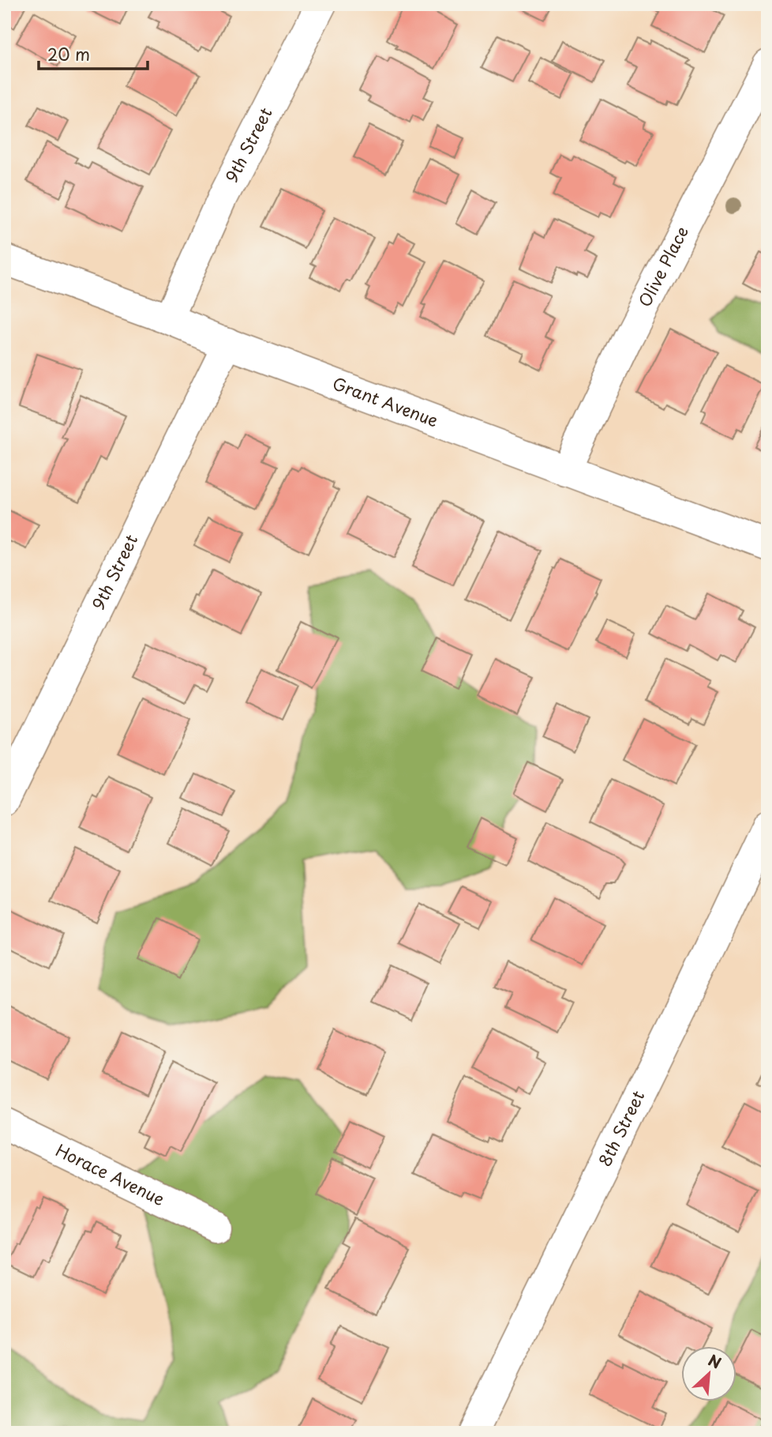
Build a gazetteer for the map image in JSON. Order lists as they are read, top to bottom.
{
  "streets": {
    "street": [
      "9th Street",
      "Olive Place",
      "Grant Avenue",
      "8th Street",
      "Horace Avenue"
    ]
  },
  "crossings": [
    ["9th Street", "Grant Avenue"],
    ["Olive Place", "Grant Avenue"]
  ],
  "scale_bar": "20 m",
  "north": "top right"
}
